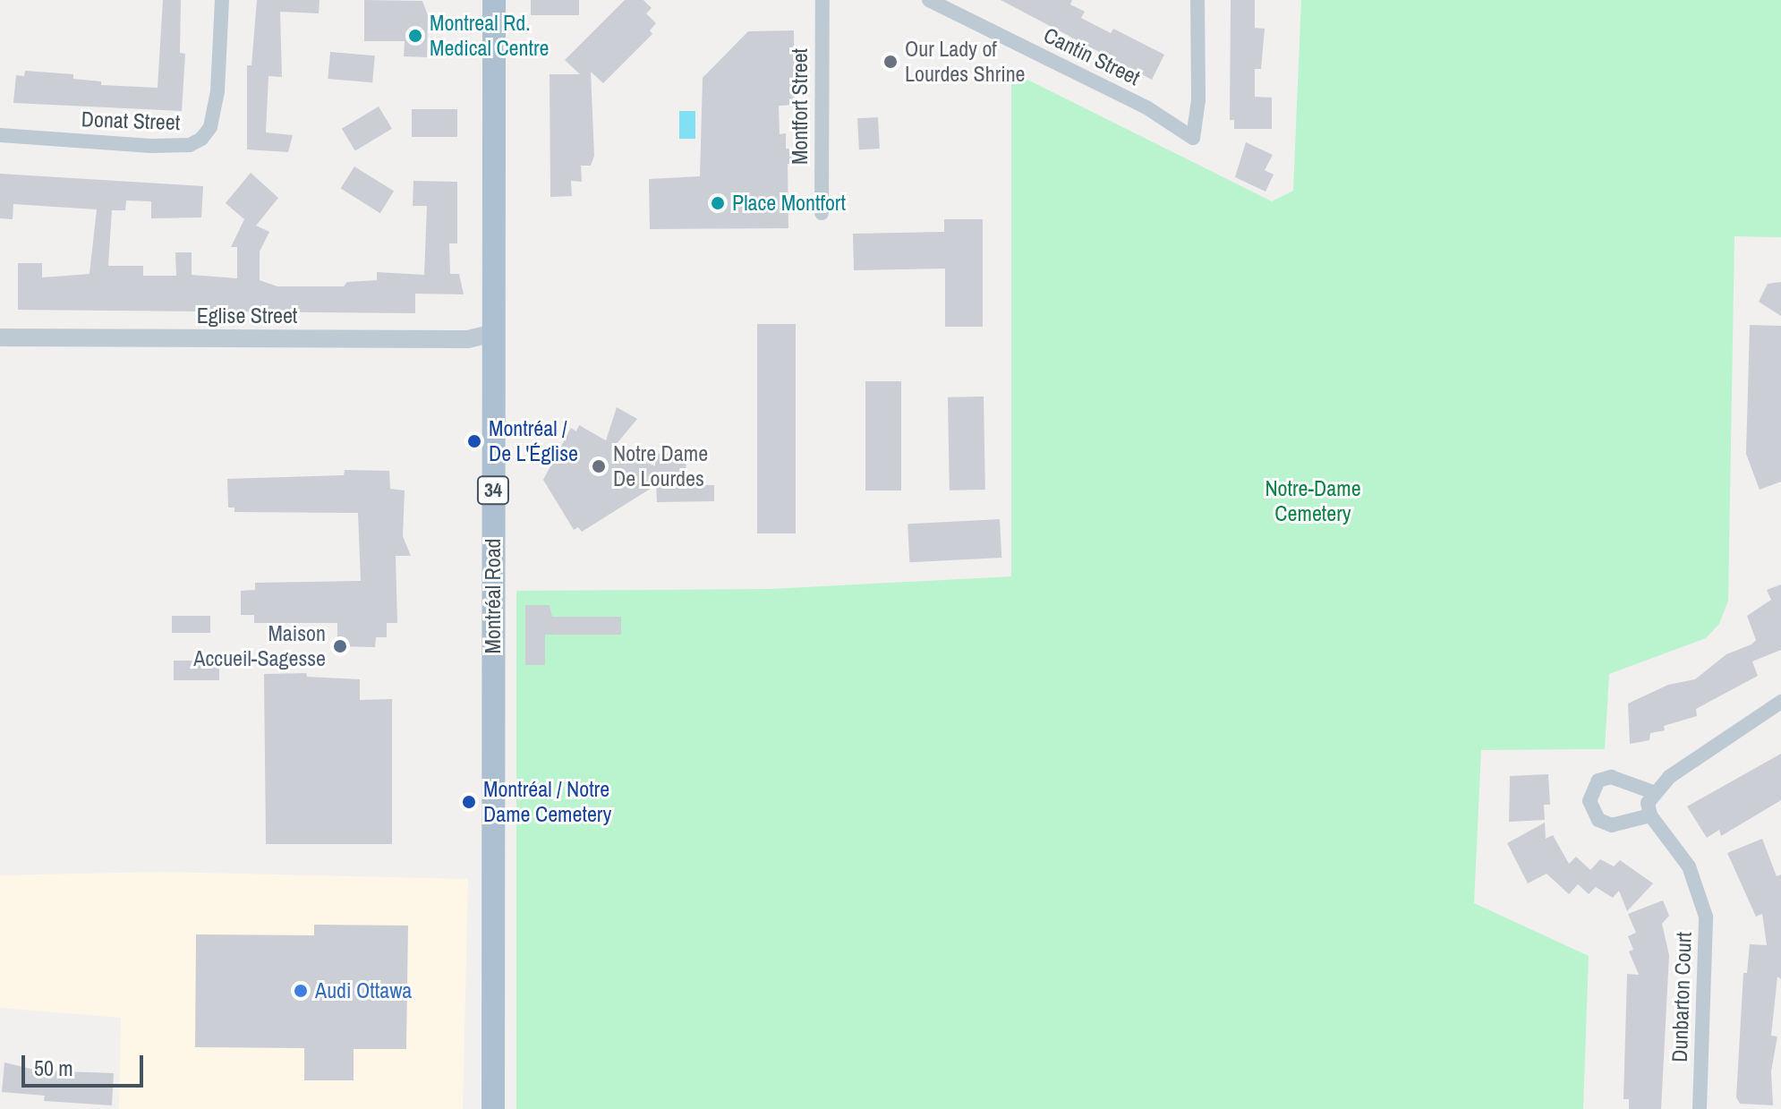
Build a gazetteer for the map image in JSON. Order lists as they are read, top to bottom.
{
  "streets": {
    "main road": ["34", "Montréal Road"],
    "street": [
      "Cantin Street",
      "Montfort Street",
      "Donat Street",
      "Eglise Street",
      "Dunbarton Court"
    ]
  },
  "crossings": [
    ["Eglise Street", "Montréal Road"]
  ],
  "parks": ["Notre-Dame Cemetery"],
  "places": [
    "Montreal Rd. Medical Centre",
    "Our Lady of Lourdes Shrine",
    "Place Montfort",
    "Montréal / De L'Église",
    "Notre Dame De Lourdes",
    "Maison Accueil-Sagesse",
    "Montréal / Notre Dame Cemetery",
    "Audi Ottawa"
  ],
  "scale_bar": "50 m"
}
